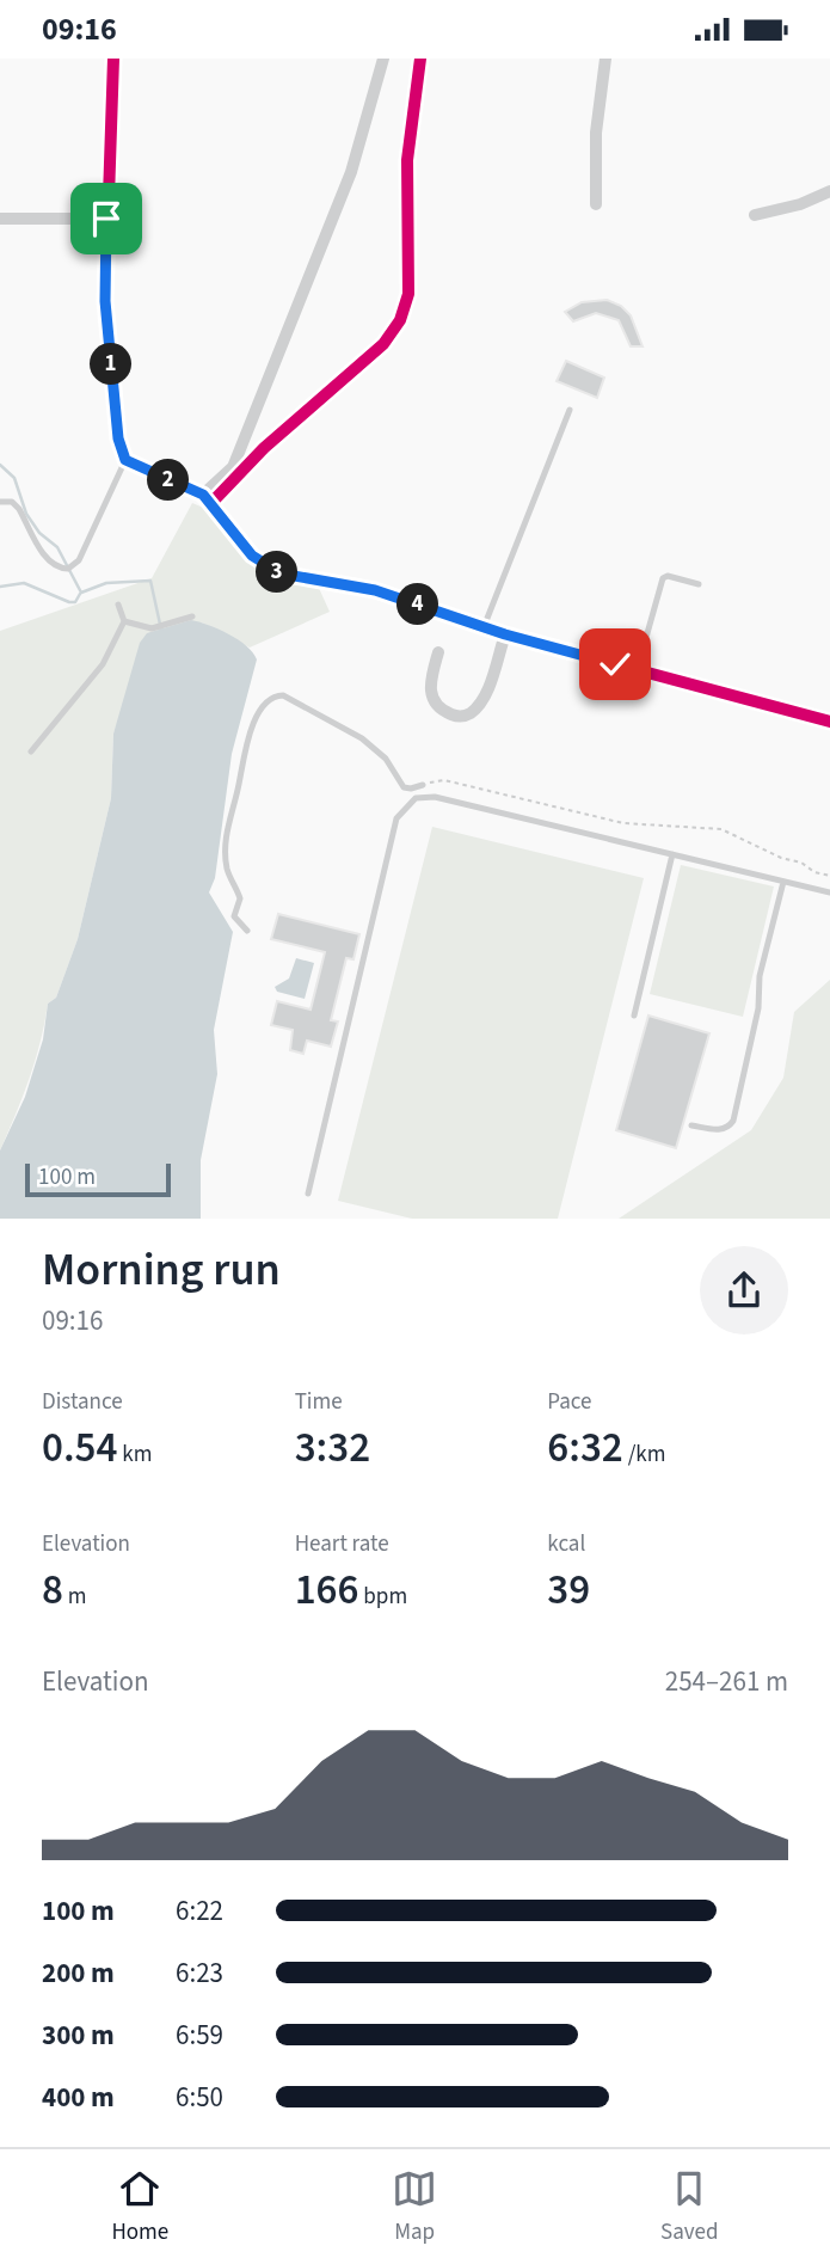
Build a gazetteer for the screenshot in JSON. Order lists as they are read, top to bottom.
{
  "scale_bar": "100 m",
  "page": {
    "status": "09:16",
    "pins": [
      "1",
      "2",
      "3",
      "4"
    ],
    "scale": "100 m",
    "heading": ["Morning run", "09:16"],
    "stats": [
      ["Distance", "0.54 km"],
      ["Time", "3:32"],
      ["Pace", "6:32 /km"],
      ["Elevation", "8 m"],
      ["Heart rate", "166 bpm"],
      ["kcal", "39"]
    ],
    "chart": ["Elevation", "254–261 m"],
    "list": [
      {
        "name": "100 m",
        "note": "6:22"
      },
      {
        "name": "200 m",
        "note": "6:23"
      },
      {
        "name": "300 m",
        "note": "6:59"
      },
      {
        "name": "400 m",
        "note": "6:50"
      }
    ],
    "tabs": ["Home", "Map", "Saved"]
  }
}
